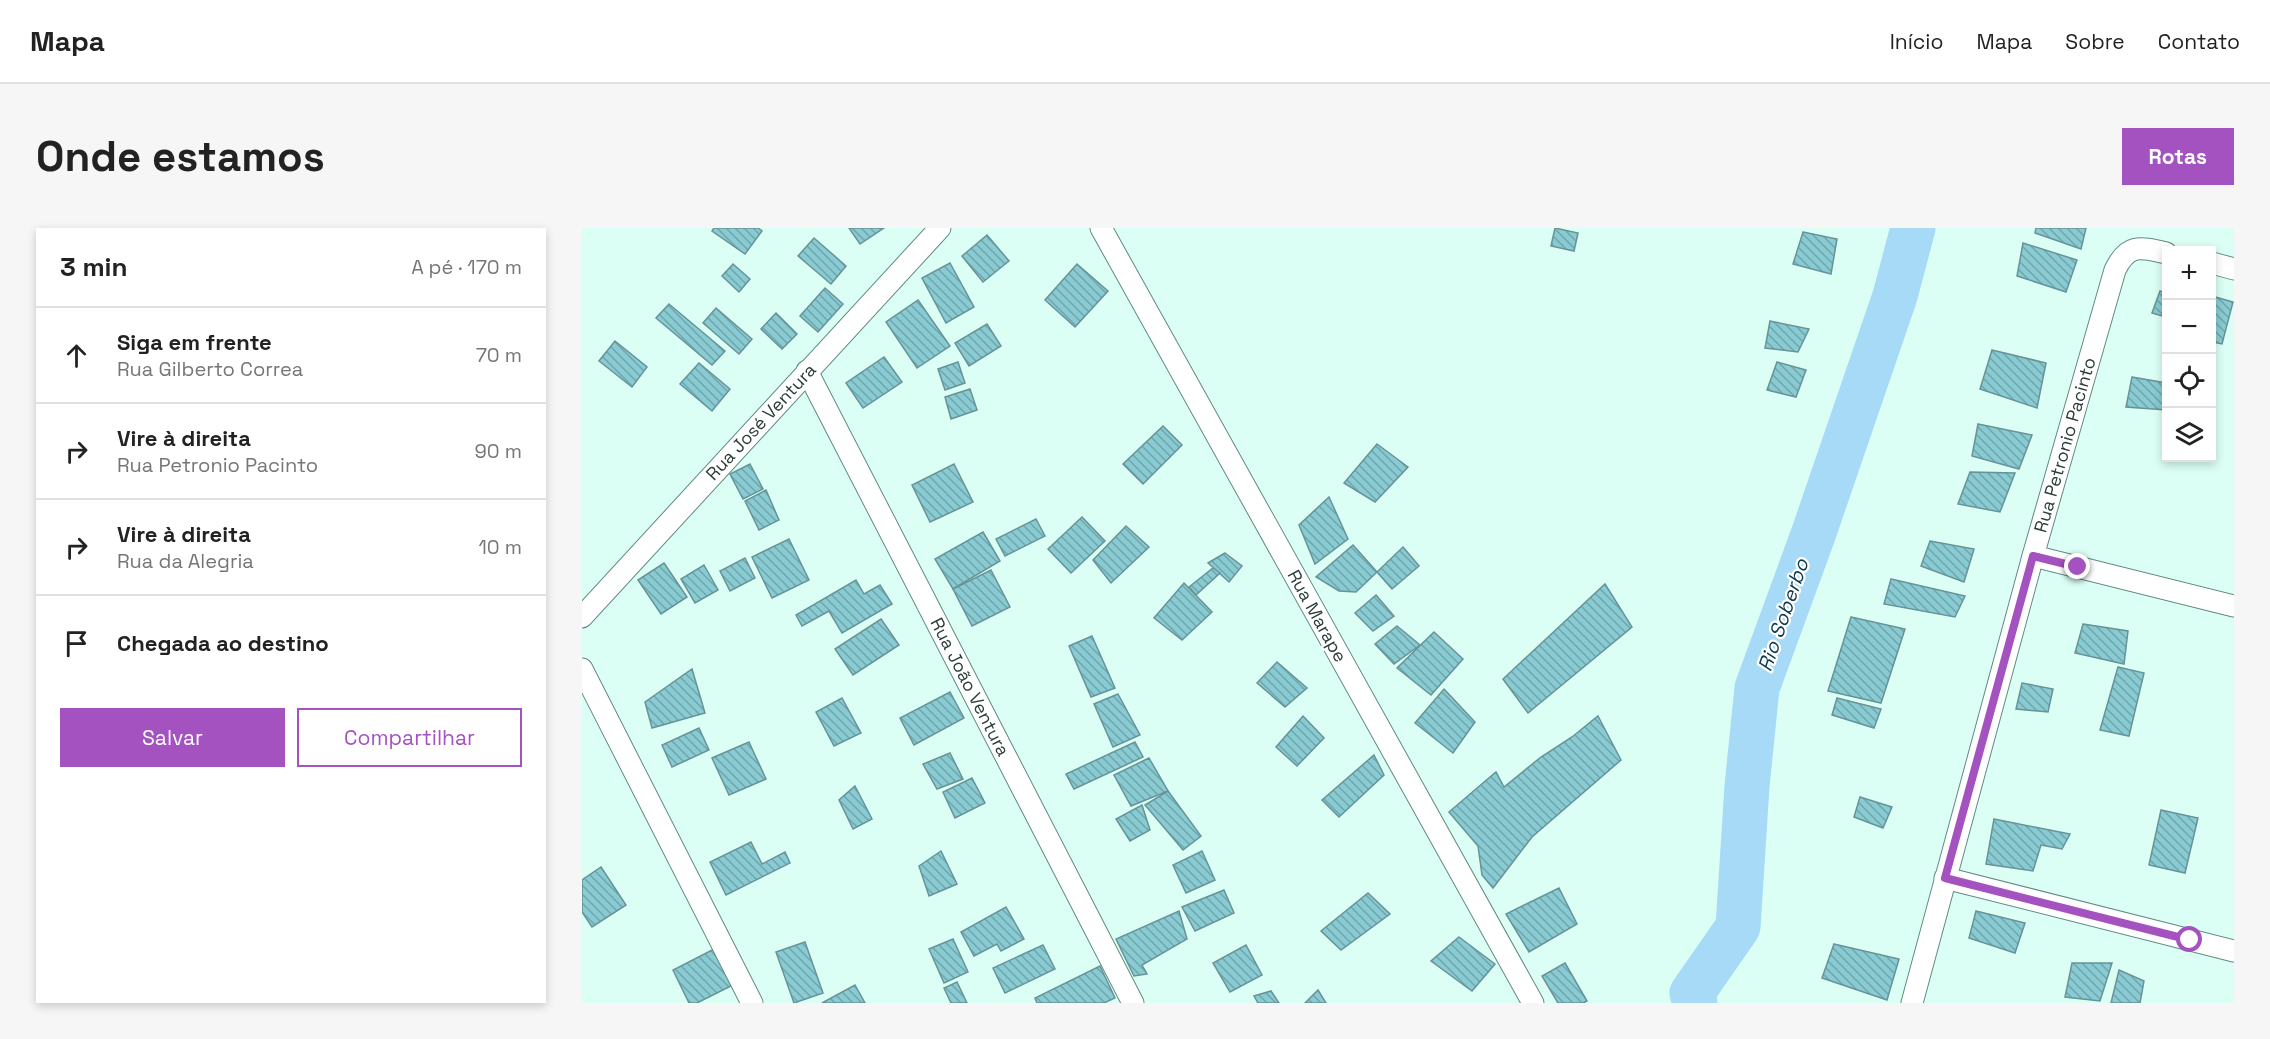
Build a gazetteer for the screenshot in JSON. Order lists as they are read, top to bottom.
{
  "streets": {
    "street": [
      "Rua José Ventura",
      "Rua Petronio Pacinto",
      "Rua Marape",
      "Rua João Ventura"
    ]
  },
  "crossings": [
    ["Rua José Ventura", "Rua João Ventura"]
  ],
  "water": ["Rio Soberbo"],
  "page": {
    "header": "Mapa",
    "nav": [
      "Início",
      "Mapa",
      "Sobre",
      "Contato"
    ],
    "buttons": [
      "Rotas",
      ["Salvar", "Compartilhar"]
    ],
    "title": "Onde estamos",
    "heading": ["3 min", "A pé · 170 m"],
    "map_buttons": ["+", "−"],
    "list": [
      ["Siga em frente", "Rua Gilberto Correa", "70 m"],
      ["Vire à direita", "Rua Petronio Pacinto", "90 m"],
      ["Vire à direita", "Rua da Alegria", "10 m"],
      "Chegada ao destino"
    ]
  }
}
